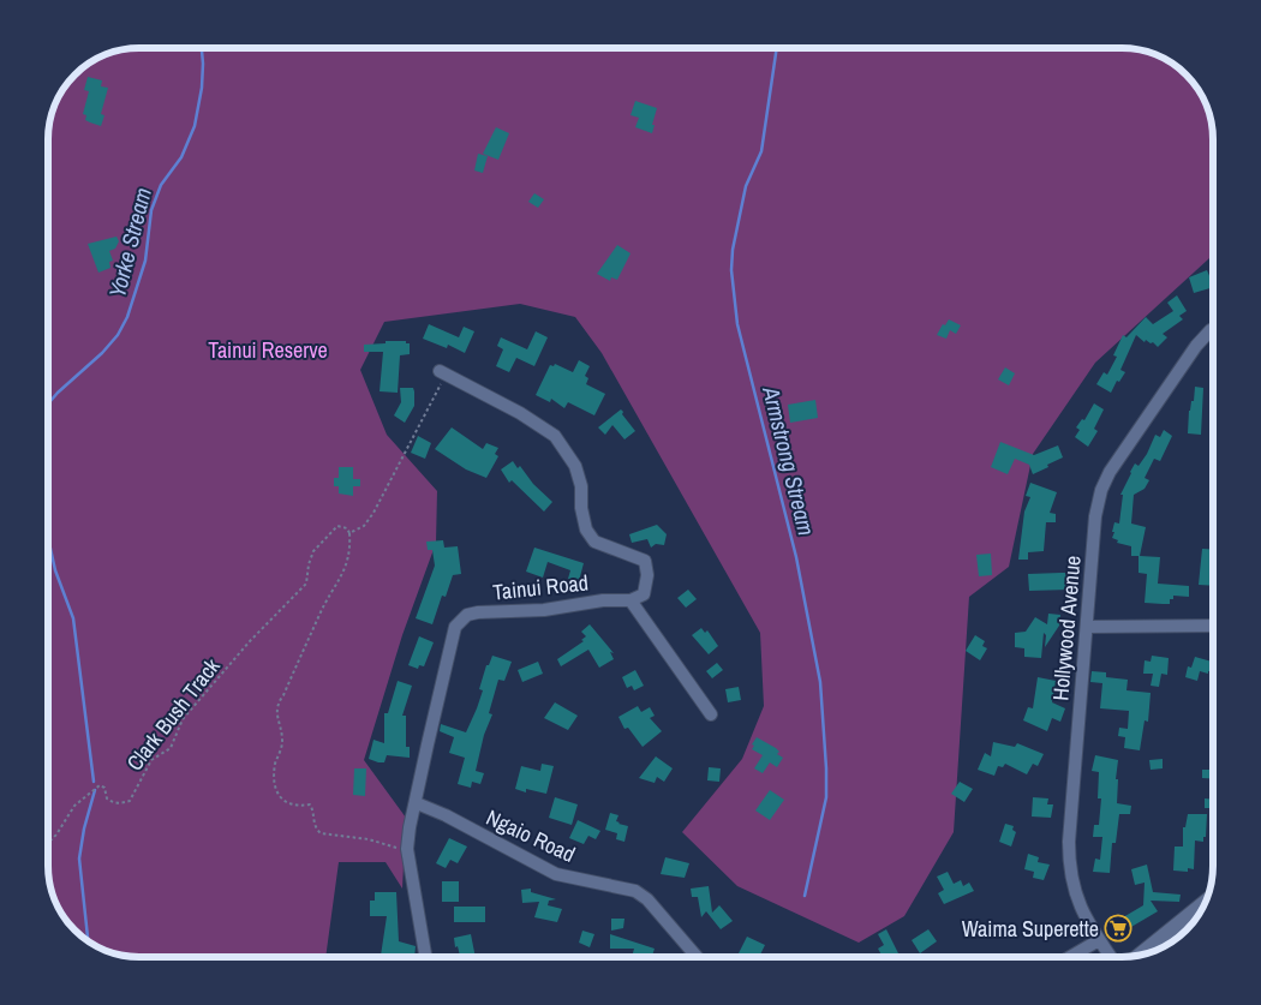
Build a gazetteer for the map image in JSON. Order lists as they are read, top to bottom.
{
  "streets": {
    "street": ["Tainui Road", "Hollywood Avenue", "Ngaio Road"],
    "path": ["Clark Bush Track"]
  },
  "crossings": [
    ["Tainui Road", "Clark Bush Track"],
    ["Tainui Road", "Ngaio Road"]
  ],
  "water": ["Yorke Stream", "Armstrong Stream"],
  "parks": ["Tainui Reserve"],
  "places": {
    "supermarket": ["Waima Superette"]
  }
}
